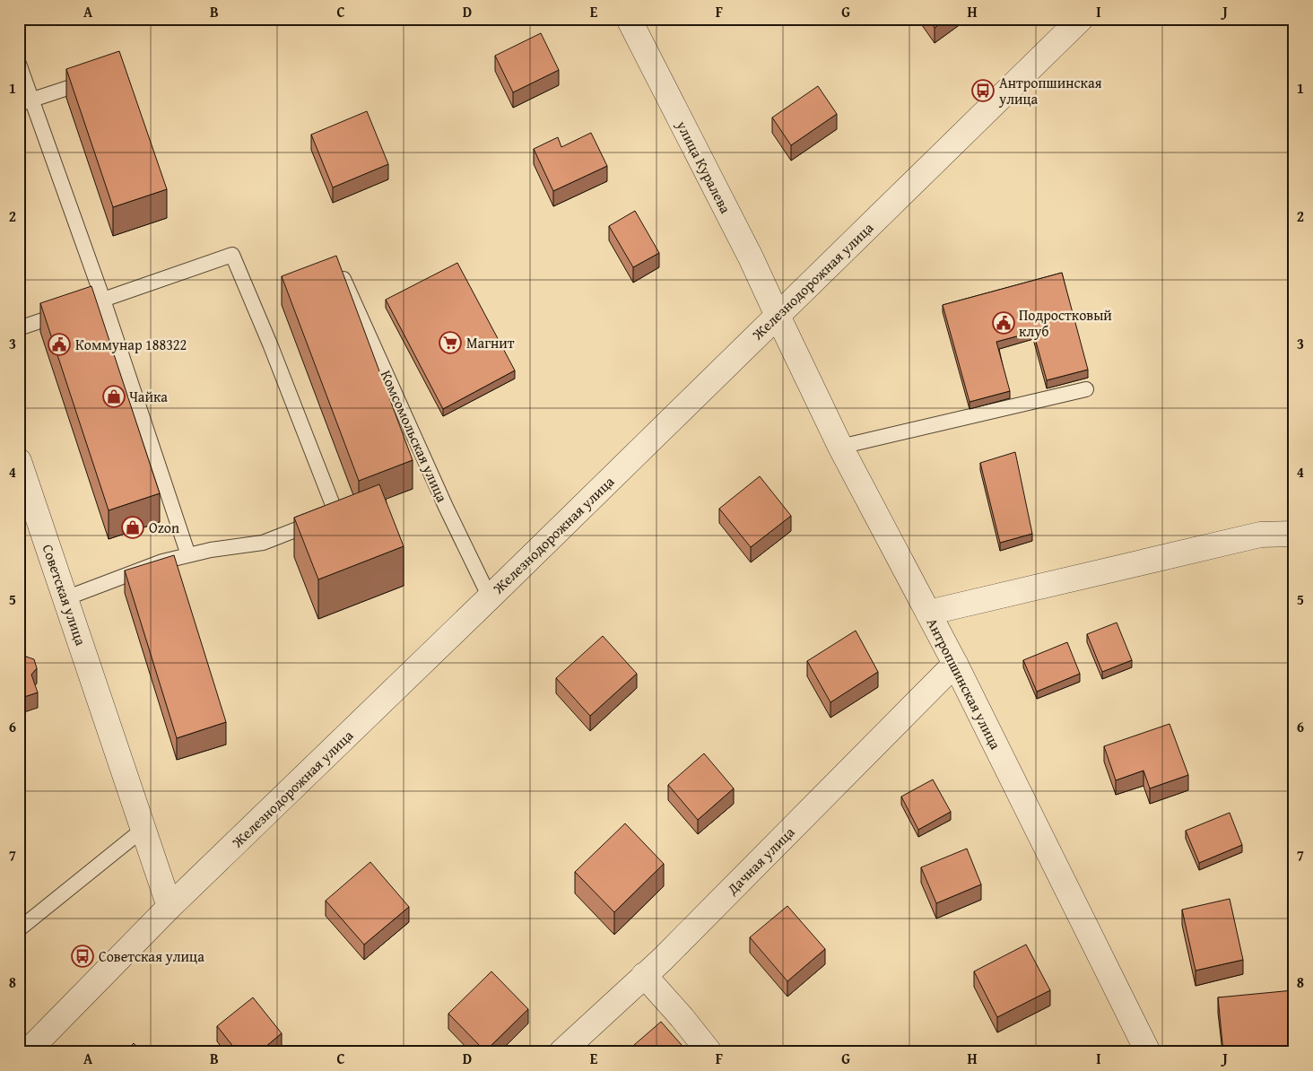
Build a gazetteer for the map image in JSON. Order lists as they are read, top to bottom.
{
  "streets": {
    "street": [
      "улица Куралева",
      "Железнодорожная улица",
      "Советская улица",
      "Антропшинская улица",
      "Дачная улица"
    ],
    "lane": ["Комсомольская улица"]
  },
  "crossings": [
    ["улица Куралева", "Железнодорожная улица"],
    ["улица Куралева", "Антропшинская улица"],
    ["Железнодорожная улица", "Комсомольская улица"],
    ["Железнодорожная улица", "Советская улица"],
    ["Железнодорожная улица", "Антропшинская улица"],
    ["Антропшинская улица", "Дачная улица"]
  ],
  "places": {
    "bus stop": ["Антропшинская улица", "Советская улица"],
    "public building": ["Подростковый клуб", "Коммунар 188322"],
    "supermarket": ["Магнит"],
    "shop": ["Чайка", "Ozon"]
  },
  "grid": {
    "columns": [
      "A",
      "B",
      "C",
      "D",
      "E",
      "F",
      "G",
      "H",
      "I",
      "J"
    ],
    "rows": [
      "1",
      "2",
      "3",
      "4",
      "5",
      "6",
      "7",
      "8"
    ]
  }
}
